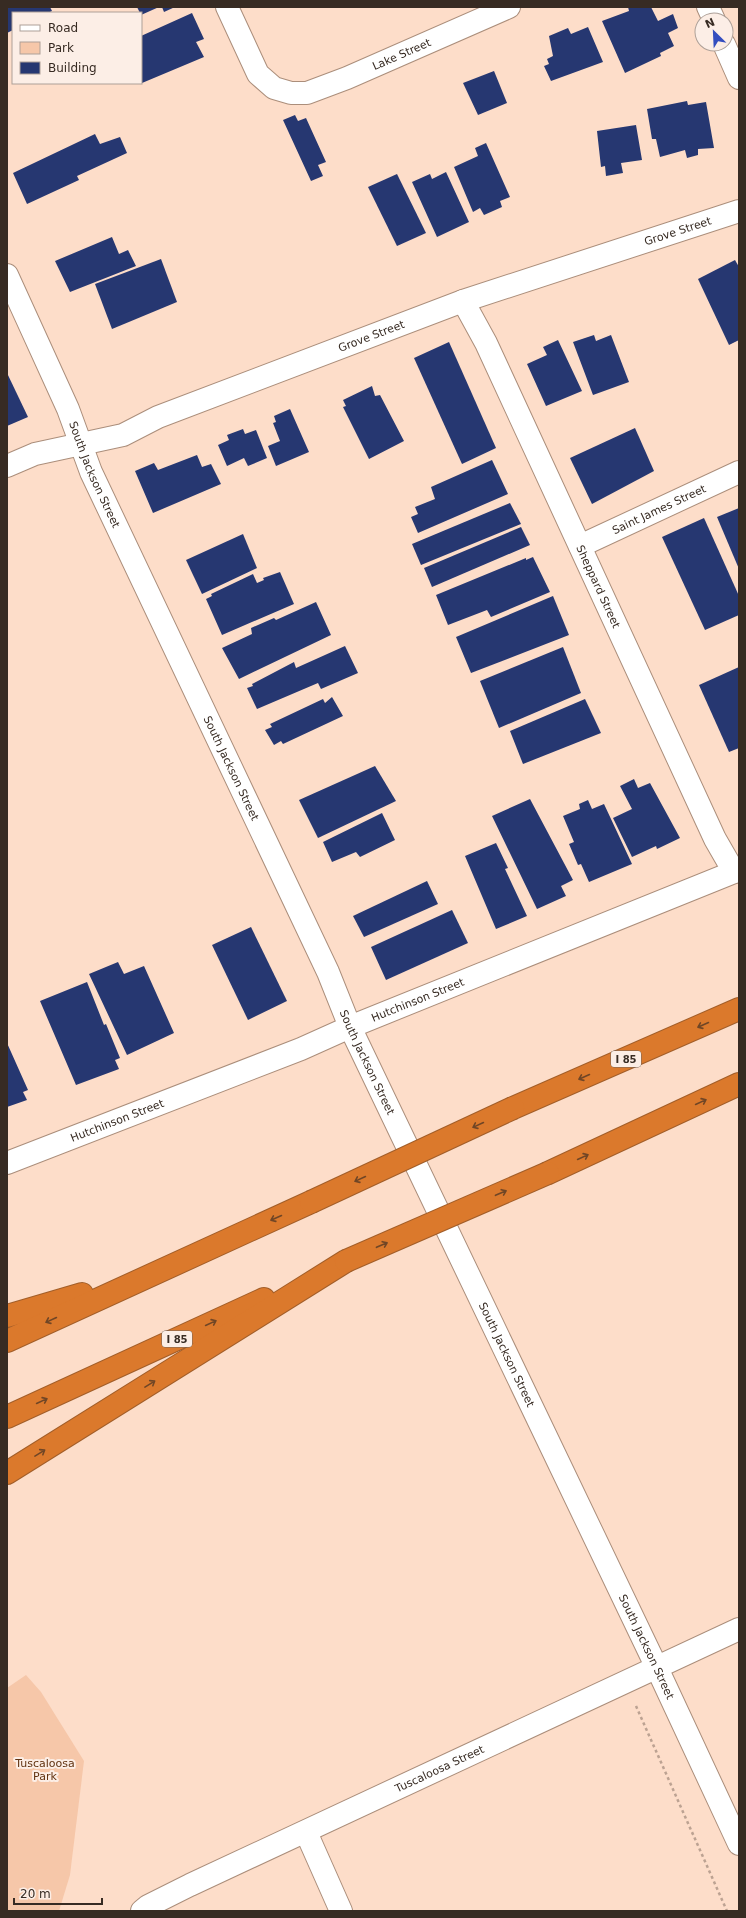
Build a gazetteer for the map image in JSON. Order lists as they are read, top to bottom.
{
  "streets": {
    "highway": ["I 85"],
    "street": [
      "Lake Street",
      "Grove Street",
      "South Jackson Street",
      "Saint James Street",
      "Sheppard Street",
      "Hutchinson Street",
      "Tuscaloosa Street"
    ]
  },
  "crossings": [
    ["Grove Street", "South Jackson Street"],
    ["Grove Street", "Sheppard Street"],
    ["South Jackson Street", "Hutchinson Street"],
    ["South Jackson Street", "Tuscaloosa Street"],
    ["Saint James Street", "Sheppard Street"],
    ["Sheppard Street", "Hutchinson Street"]
  ],
  "parks": ["Tuscaloosa Park"],
  "legend": ["Road", "Park", "Building"],
  "scale_bar": "20 m",
  "north": "top left"
}
